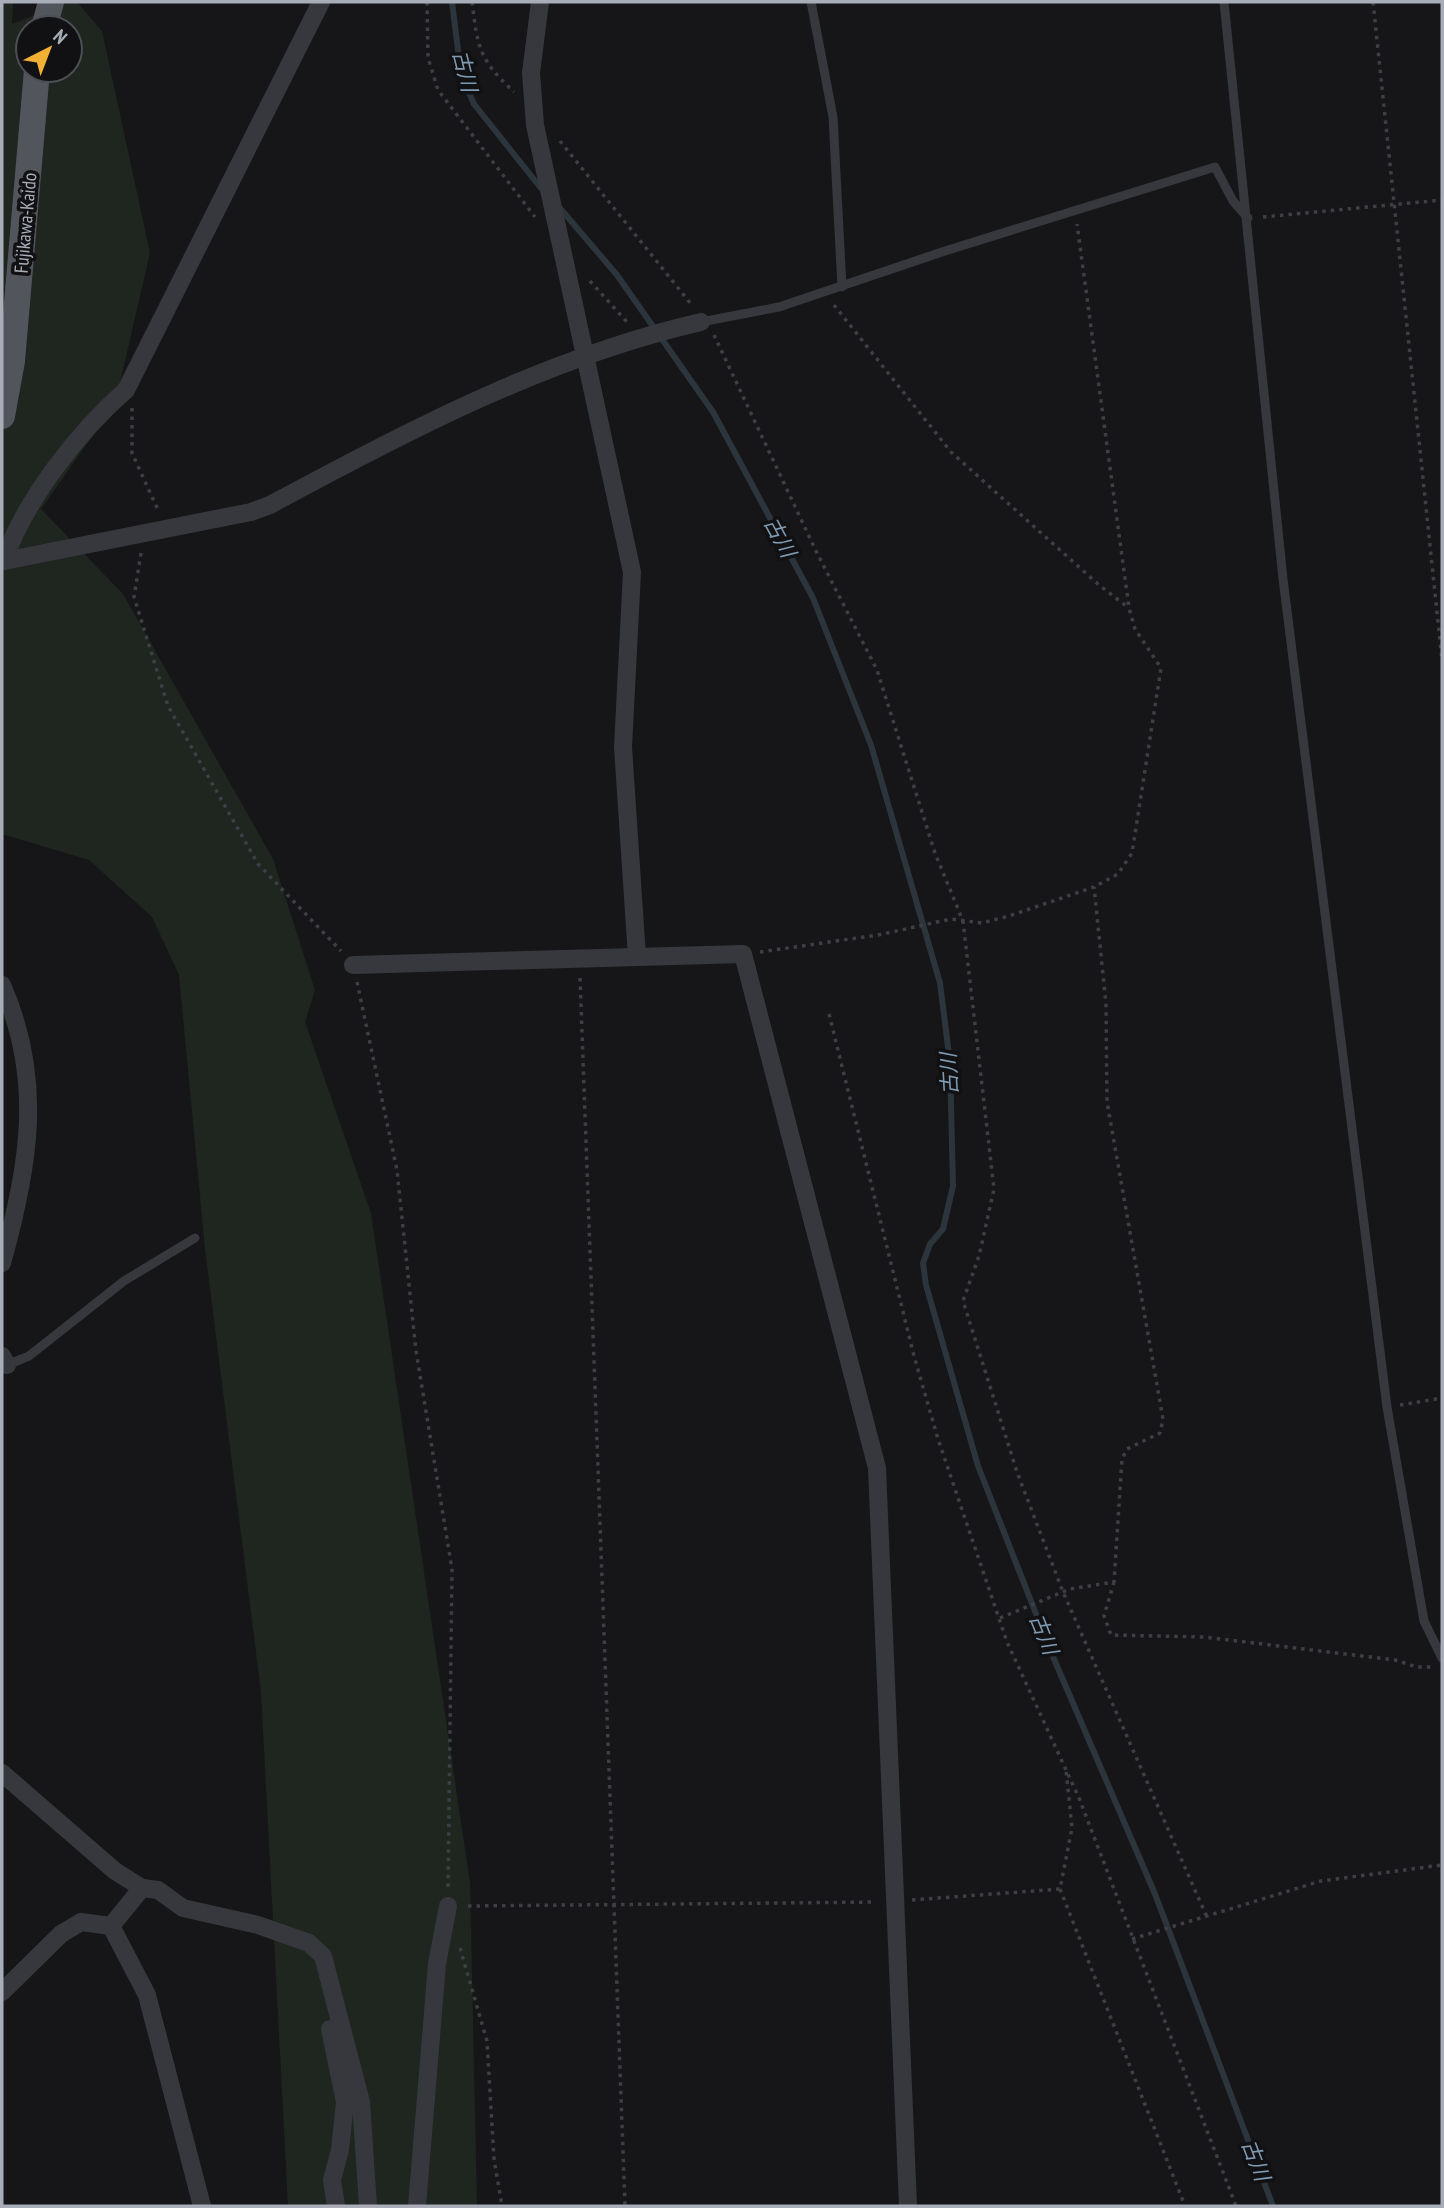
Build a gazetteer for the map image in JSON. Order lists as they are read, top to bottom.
{
  "streets": {
    "main road": ["Fujikawa-Kaido"]
  },
  "water": ["古川"],
  "north": "top right"
}
